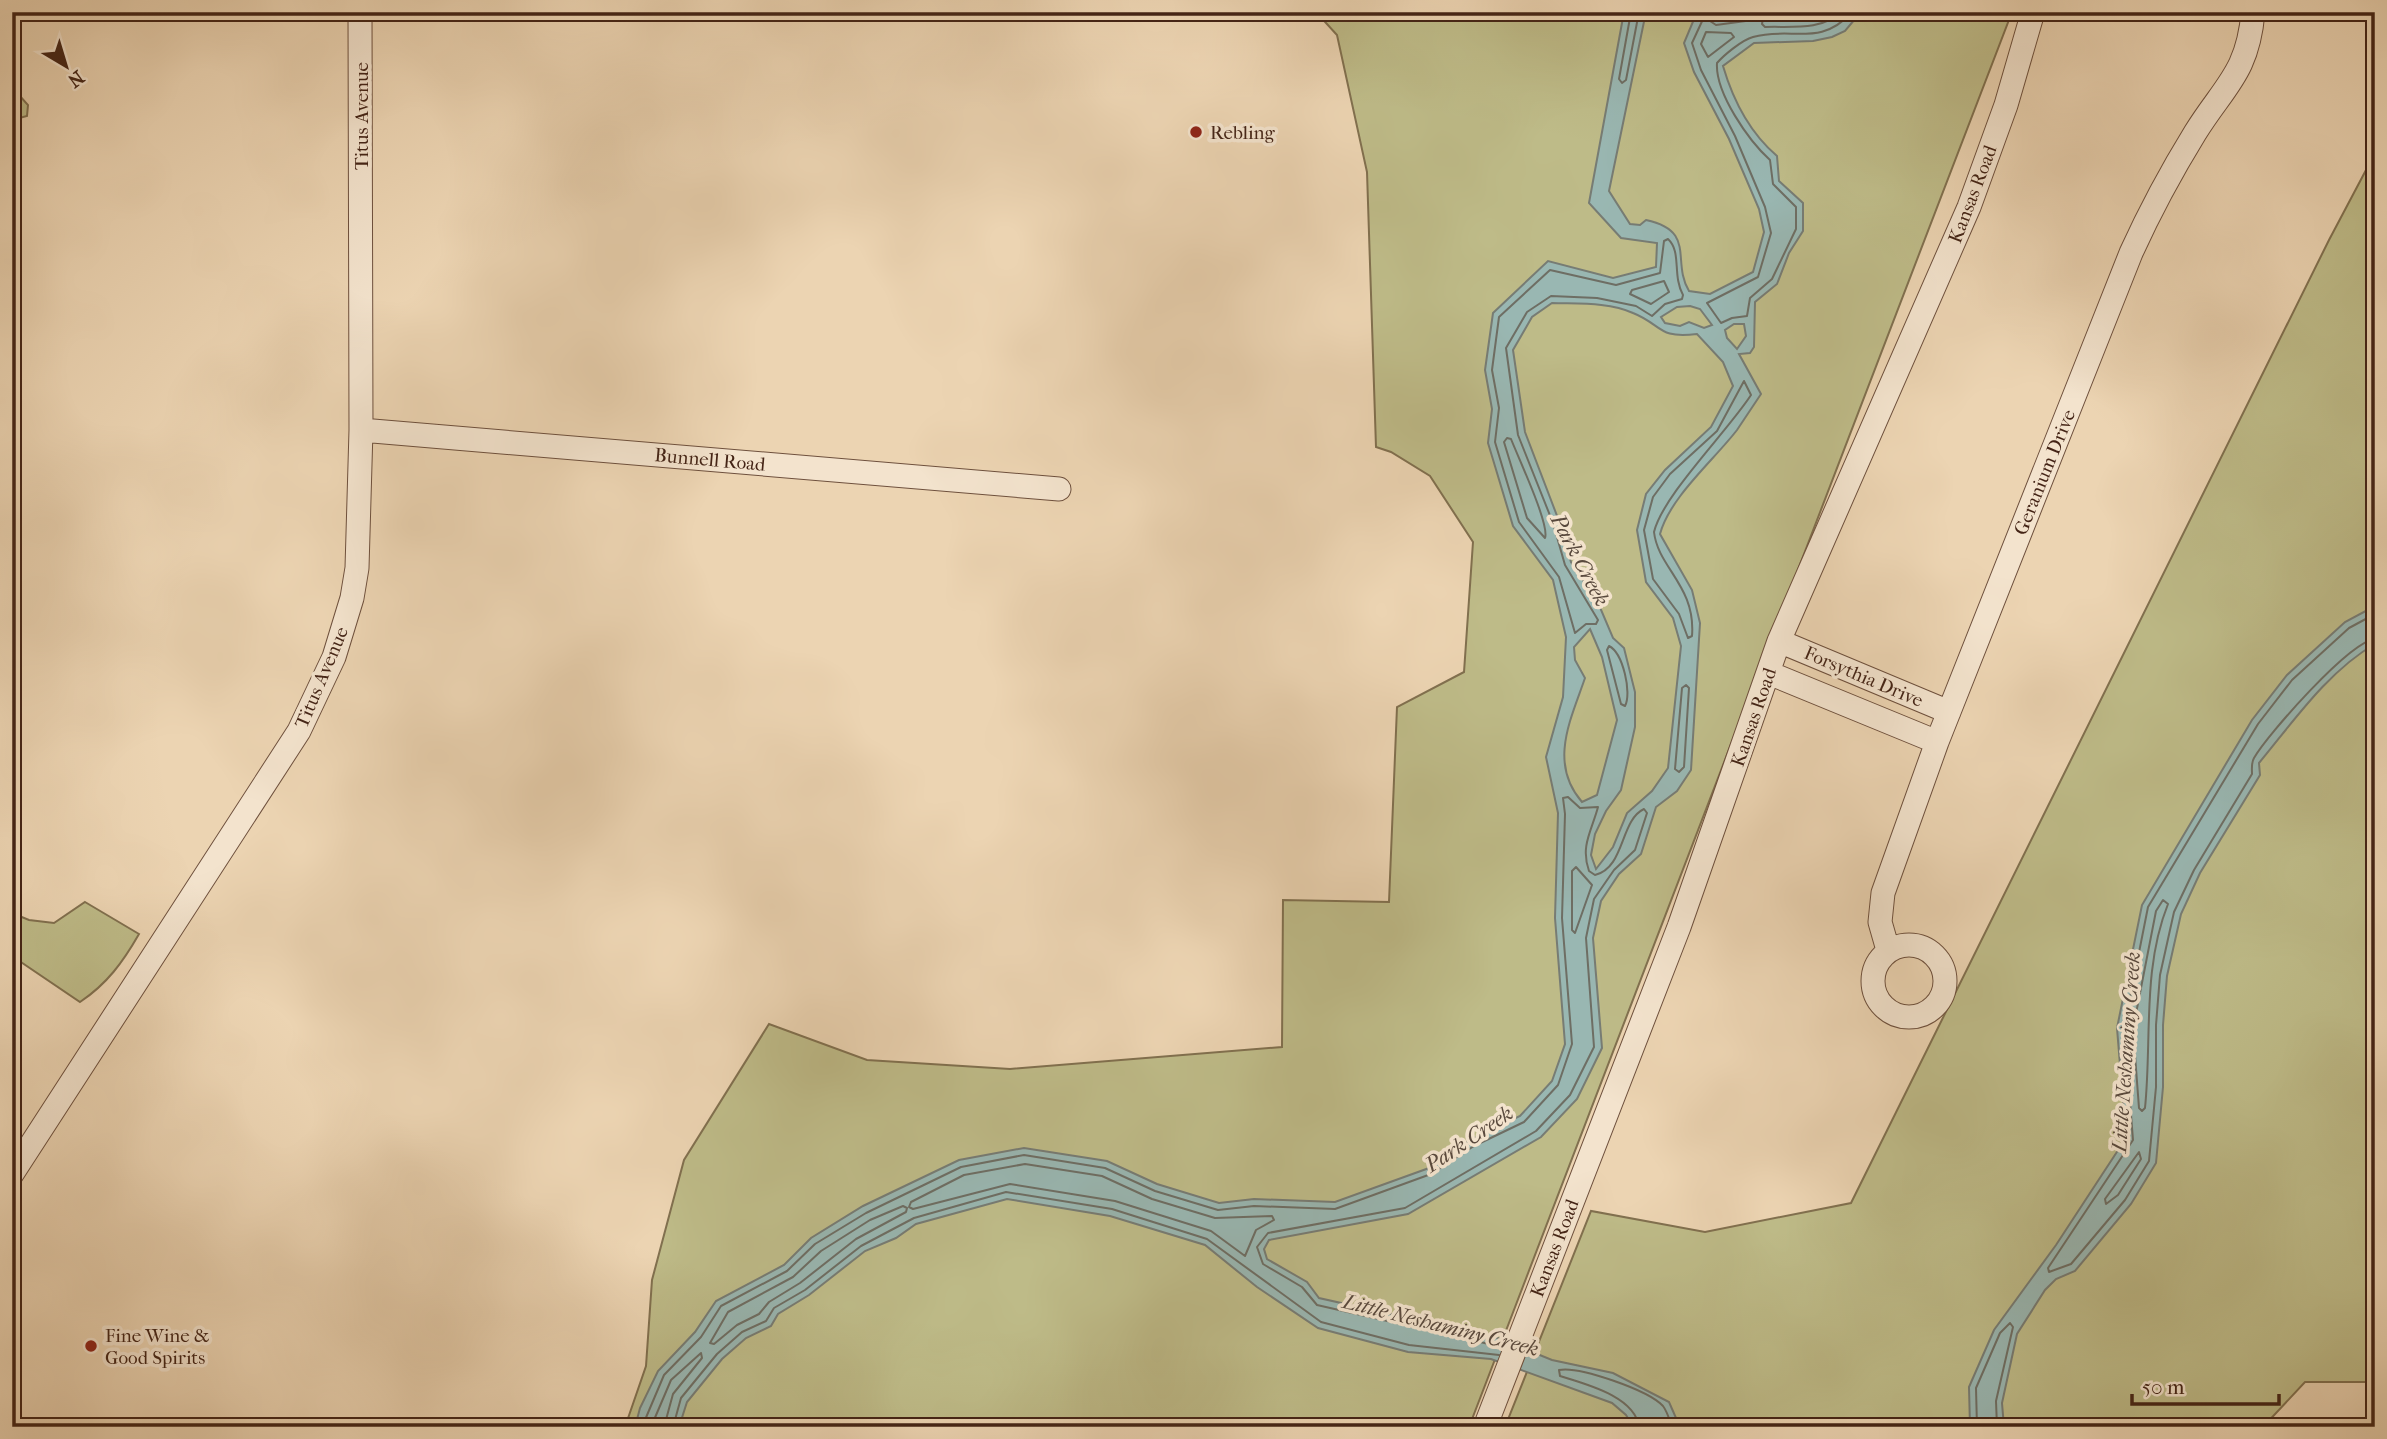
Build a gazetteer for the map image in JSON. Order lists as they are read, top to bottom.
{
  "streets": {
    "street": [
      "Titus Avenue",
      "Kansas Road",
      "Bunnell Road",
      "Geranium Drive",
      "Forsythia Drive"
    ]
  },
  "crossings": [
    ["Titus Avenue", "Bunnell Road"],
    ["Kansas Road", "Forsythia Drive"],
    ["Geranium Drive", "Forsythia Drive"]
  ],
  "water": ["Park Creek", "Little Neshaminy Creek"],
  "places": ["Rebling", "Fine Wine & Good Spirits"],
  "scale_bar": "50 m",
  "north": "bottom right"
}
